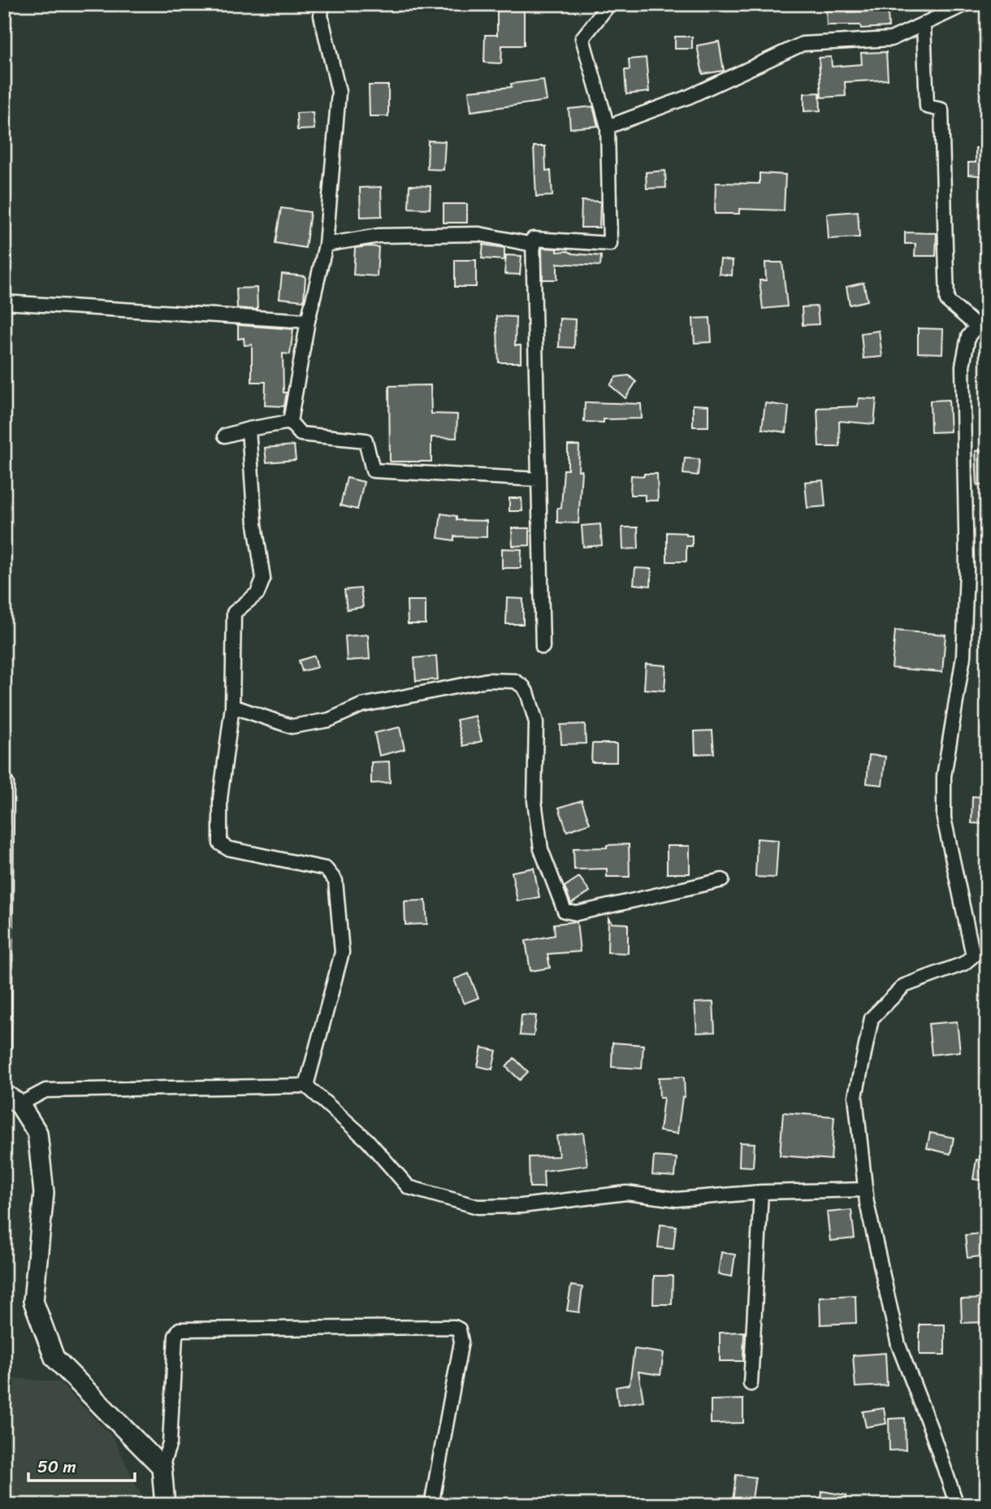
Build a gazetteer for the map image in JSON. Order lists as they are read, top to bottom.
{
  "scale_bar": "50 m"
}
